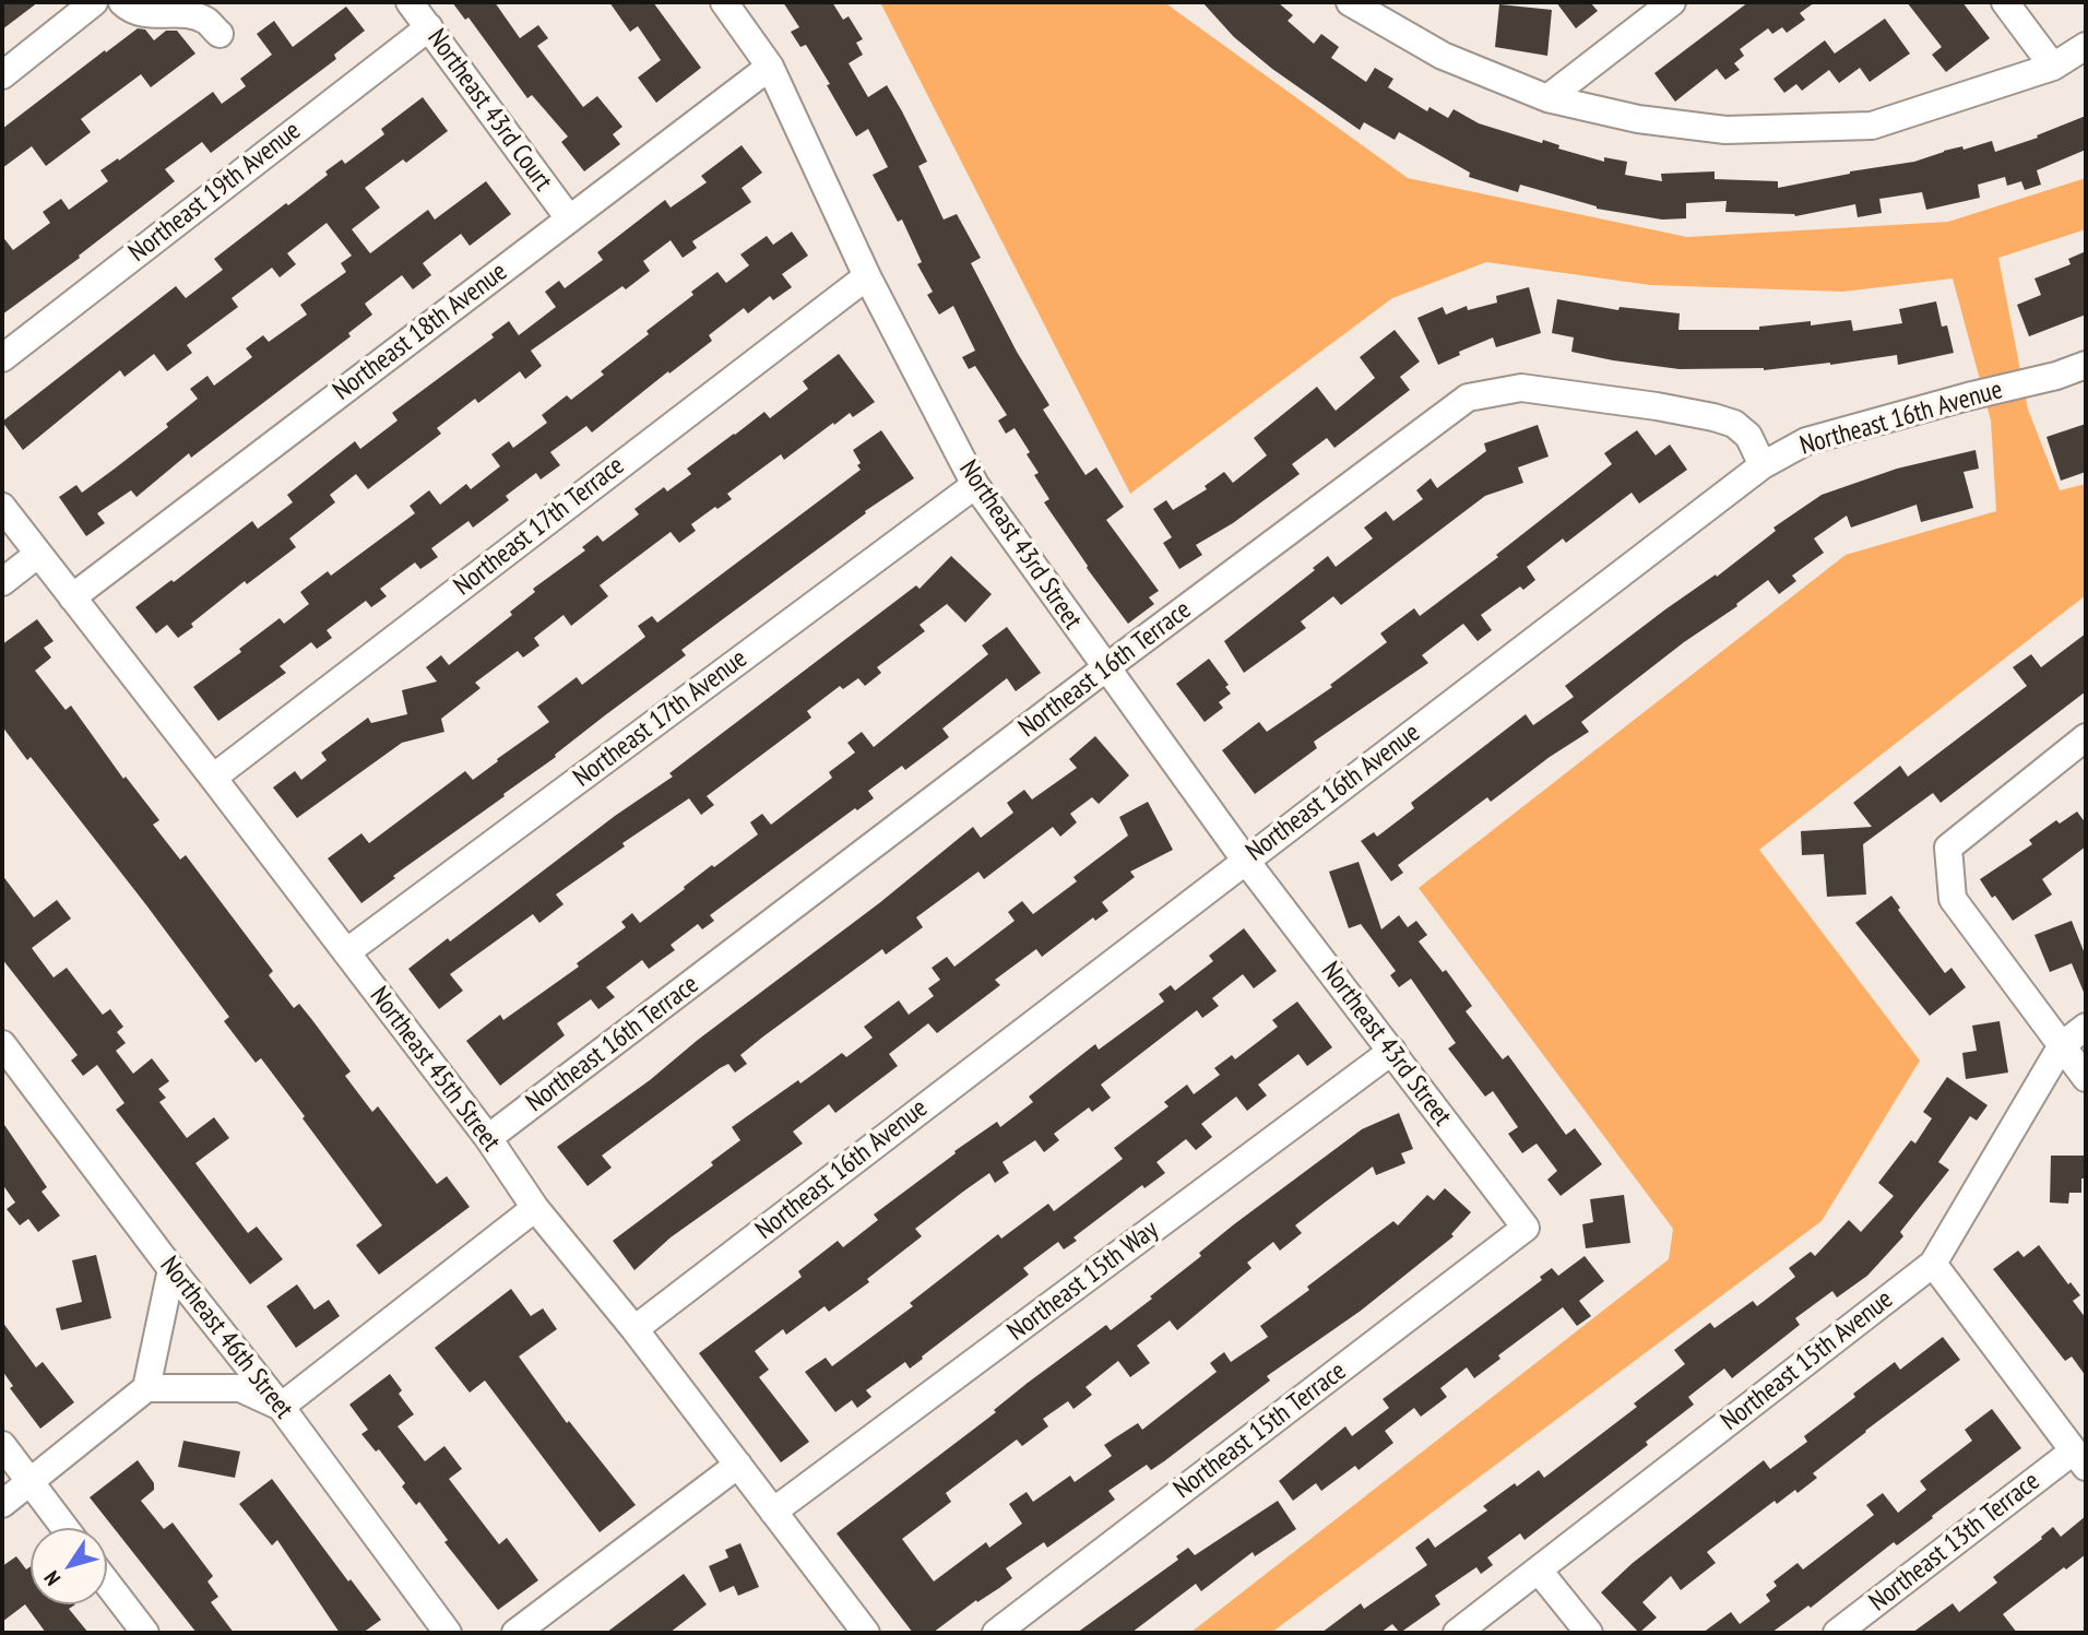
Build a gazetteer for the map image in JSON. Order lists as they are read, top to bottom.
{
  "streets": {
    "street": [
      "Northeast 43rd Court",
      "Northeast 19th Avenue",
      "Northeast 18th Avenue",
      "Northeast 16th Avenue",
      "Northeast 17th Terrace",
      "Northeast 43rd Street",
      "Northeast 16th Terrace",
      "Northeast 17th Avenue",
      "Northeast 45th Street",
      "Northeast 15th Way",
      "Northeast 46th Street",
      "Northeast 15th Avenue",
      "Northeast 15th Terrace",
      "Northeast 13th Terrace"
    ]
  },
  "crossings": [
    ["Northeast 43rd Court", "Northeast 19th Avenue"],
    ["Northeast 43rd Court", "Northeast 18th Avenue"],
    ["Northeast 18th Avenue", "Northeast 43rd Street"],
    ["Northeast 18th Avenue", "Northeast 45th Street"],
    ["Northeast 16th Avenue", "Northeast 43rd Street"],
    ["Northeast 16th Avenue", "Northeast 16th Terrace"],
    ["Northeast 16th Avenue", "Northeast 45th Street"],
    ["Northeast 17th Terrace", "Northeast 43rd Street"],
    ["Northeast 17th Terrace", "Northeast 45th Street"],
    ["Northeast 43rd Street", "Northeast 16th Terrace"],
    ["Northeast 43rd Street", "Northeast 17th Avenue"],
    ["Northeast 43rd Street", "Northeast 15th Way"],
    ["Northeast 43rd Street", "Northeast 15th Terrace"],
    ["Northeast 16th Terrace", "Northeast 45th Street"],
    ["Northeast 17th Avenue", "Northeast 45th Street"],
    ["Northeast 45th Street", "Northeast 15th Way"]
  ],
  "north": "bottom left"
}
